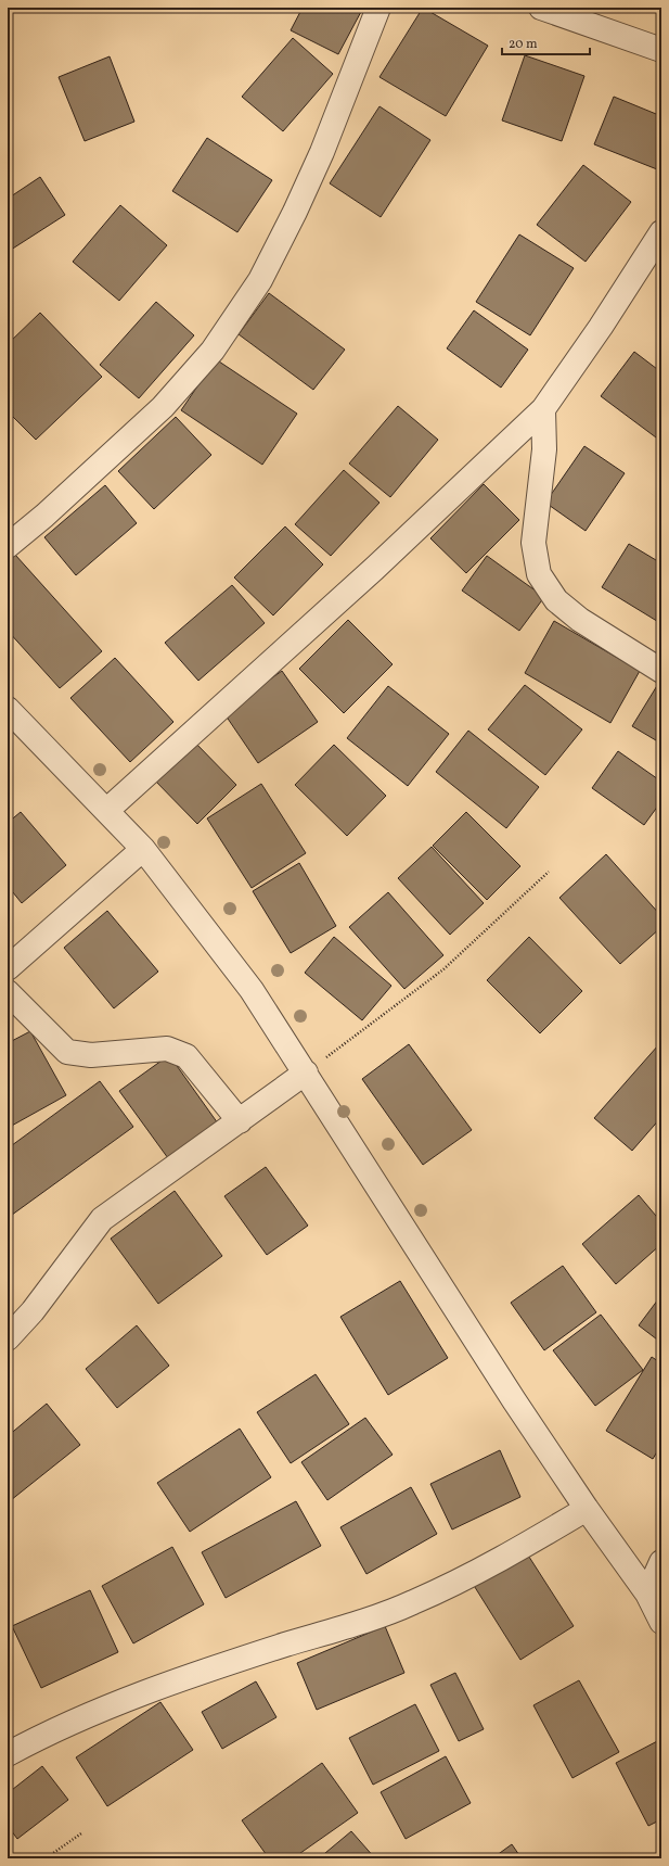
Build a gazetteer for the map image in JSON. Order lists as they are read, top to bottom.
{
  "scale_bar": "20 m"
}
